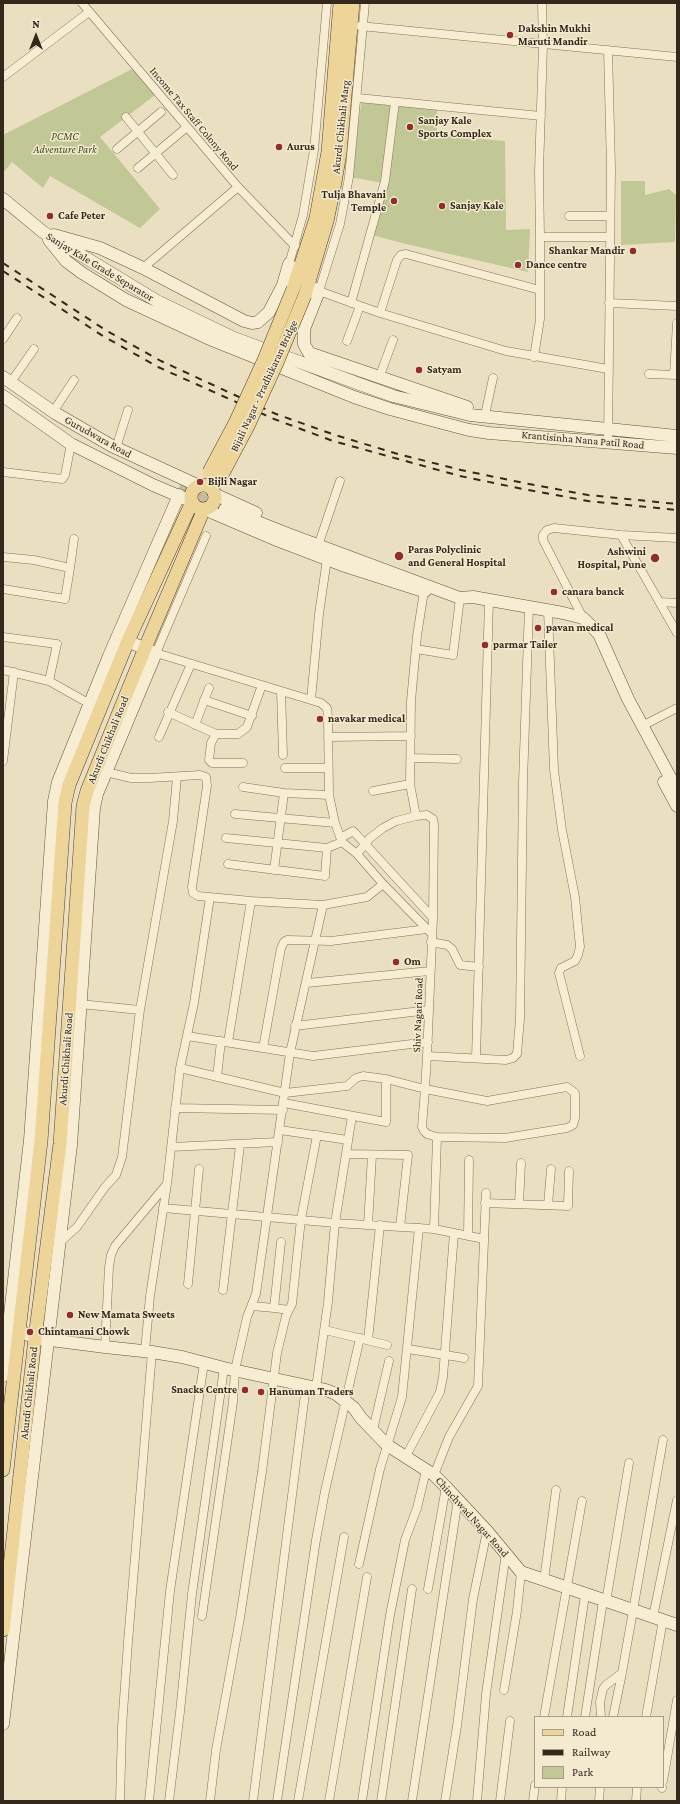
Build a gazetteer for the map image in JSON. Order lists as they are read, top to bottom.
{
  "streets": {
    "main road": ["Akurdi Chikhali Marg", "Bijali Nagar - Pradhikaran Bridge", "Akurdi Chikhali Road"],
    "street": [
      "Income Tax Staff Colony Road",
      "Sanjay Kale Grade Separator",
      "Gurudwara Road",
      "Krantisinha Nana Patil Road",
      "Shiv Nagari Road",
      "Chinchwad Nagar Road"
    ]
  },
  "crossings": [
    ["Akurdi Chikhali Marg", "Bijali Nagar - Pradhikaran Bridge"],
    ["Sanjay Kale Grade Separator", "Krantisinha Nana Patil Road"],
    ["Bijali Nagar - Pradhikaran Bridge", "Gurudwara Road"],
    ["Bijali Nagar - Pradhikaran Bridge", "Akurdi Chikhali Road"],
    ["Gurudwara Road", "Akurdi Chikhali Road"],
    ["Akurdi Chikhali Road", "Chinchwad Nagar Road"]
  ],
  "parks": ["PCMC Adventure Park"],
  "places": [
    "Dakshin Mukhi Maruti Mandir",
    "Sanjay Kale Sports Complex",
    "Aurus",
    "Tulja Bhavani Temple",
    "Sanjay Kale",
    "Cafe Peter",
    "Shankar Mandir",
    "Dance centre",
    "Satyam",
    "Bijli Nagar",
    "Paras Polyclinic and General Hospital",
    "Ashwini Hospital, Pune",
    "canara banck",
    "pavan medical",
    "parmar Tailer",
    "navakar medical",
    "Om",
    "New Mamata Sweets",
    "Chintamani Chowk",
    "Snacks Centre",
    "Hanuman Traders"
  ],
  "legend": ["Road", "Railway", "Park"],
  "north": "top"
}
